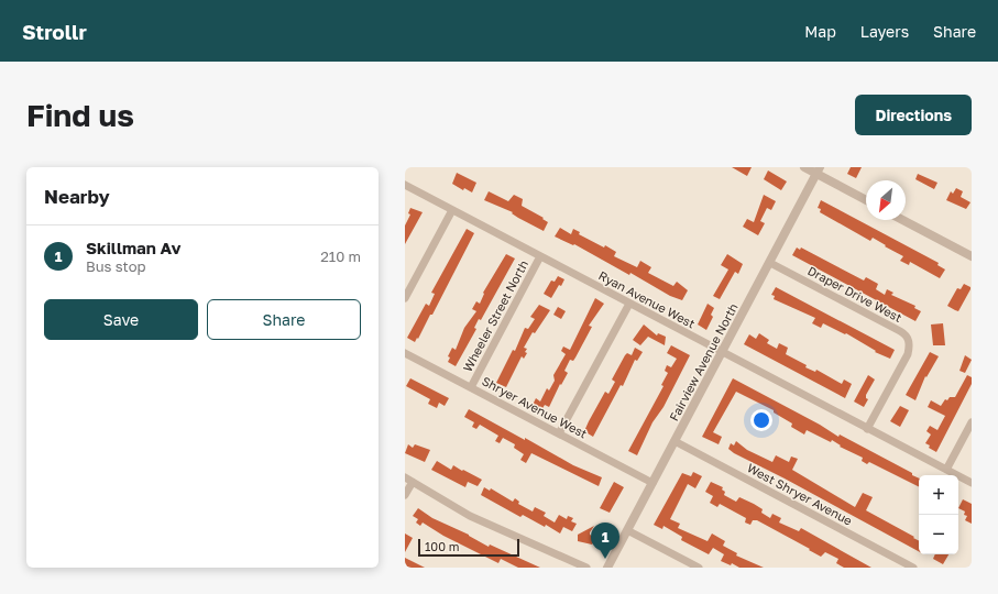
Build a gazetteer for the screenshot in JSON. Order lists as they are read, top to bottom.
{
  "streets": {
    "street": [
      "Draper Drive West",
      "Ryan Avenue West",
      "Wheeler Street North",
      "Fairview Avenue North",
      "Shryer Avenue West",
      "West Shryer Avenue"
    ]
  },
  "crossings": [
    ["Draper Drive West", "Ryan Avenue West"],
    ["Draper Drive West", "Fairview Avenue North"],
    ["Ryan Avenue West", "Wheeler Street North"],
    ["Ryan Avenue West", "Fairview Avenue North"],
    ["Wheeler Street North", "Shryer Avenue West"],
    ["Fairview Avenue North", "Shryer Avenue West"],
    ["Fairview Avenue North", "West Shryer Avenue"]
  ],
  "scale_bar": "100 m",
  "north": "bottom left",
  "page": {
    "header": "Strollr",
    "nav": ["Map", "Layers", "Share"],
    "buttons": [
      "Directions",
      ["Save", "Share"]
    ],
    "title": "Find us",
    "heading": "Nearby",
    "list": [
      {
        "mark": "1",
        "name": "Skillman Av",
        "note": "Bus stop",
        "value": "210 m"
      }
    ],
    "map_buttons": ["+", "−"],
    "pins": "1",
    "scale": "100 m"
  }
}
